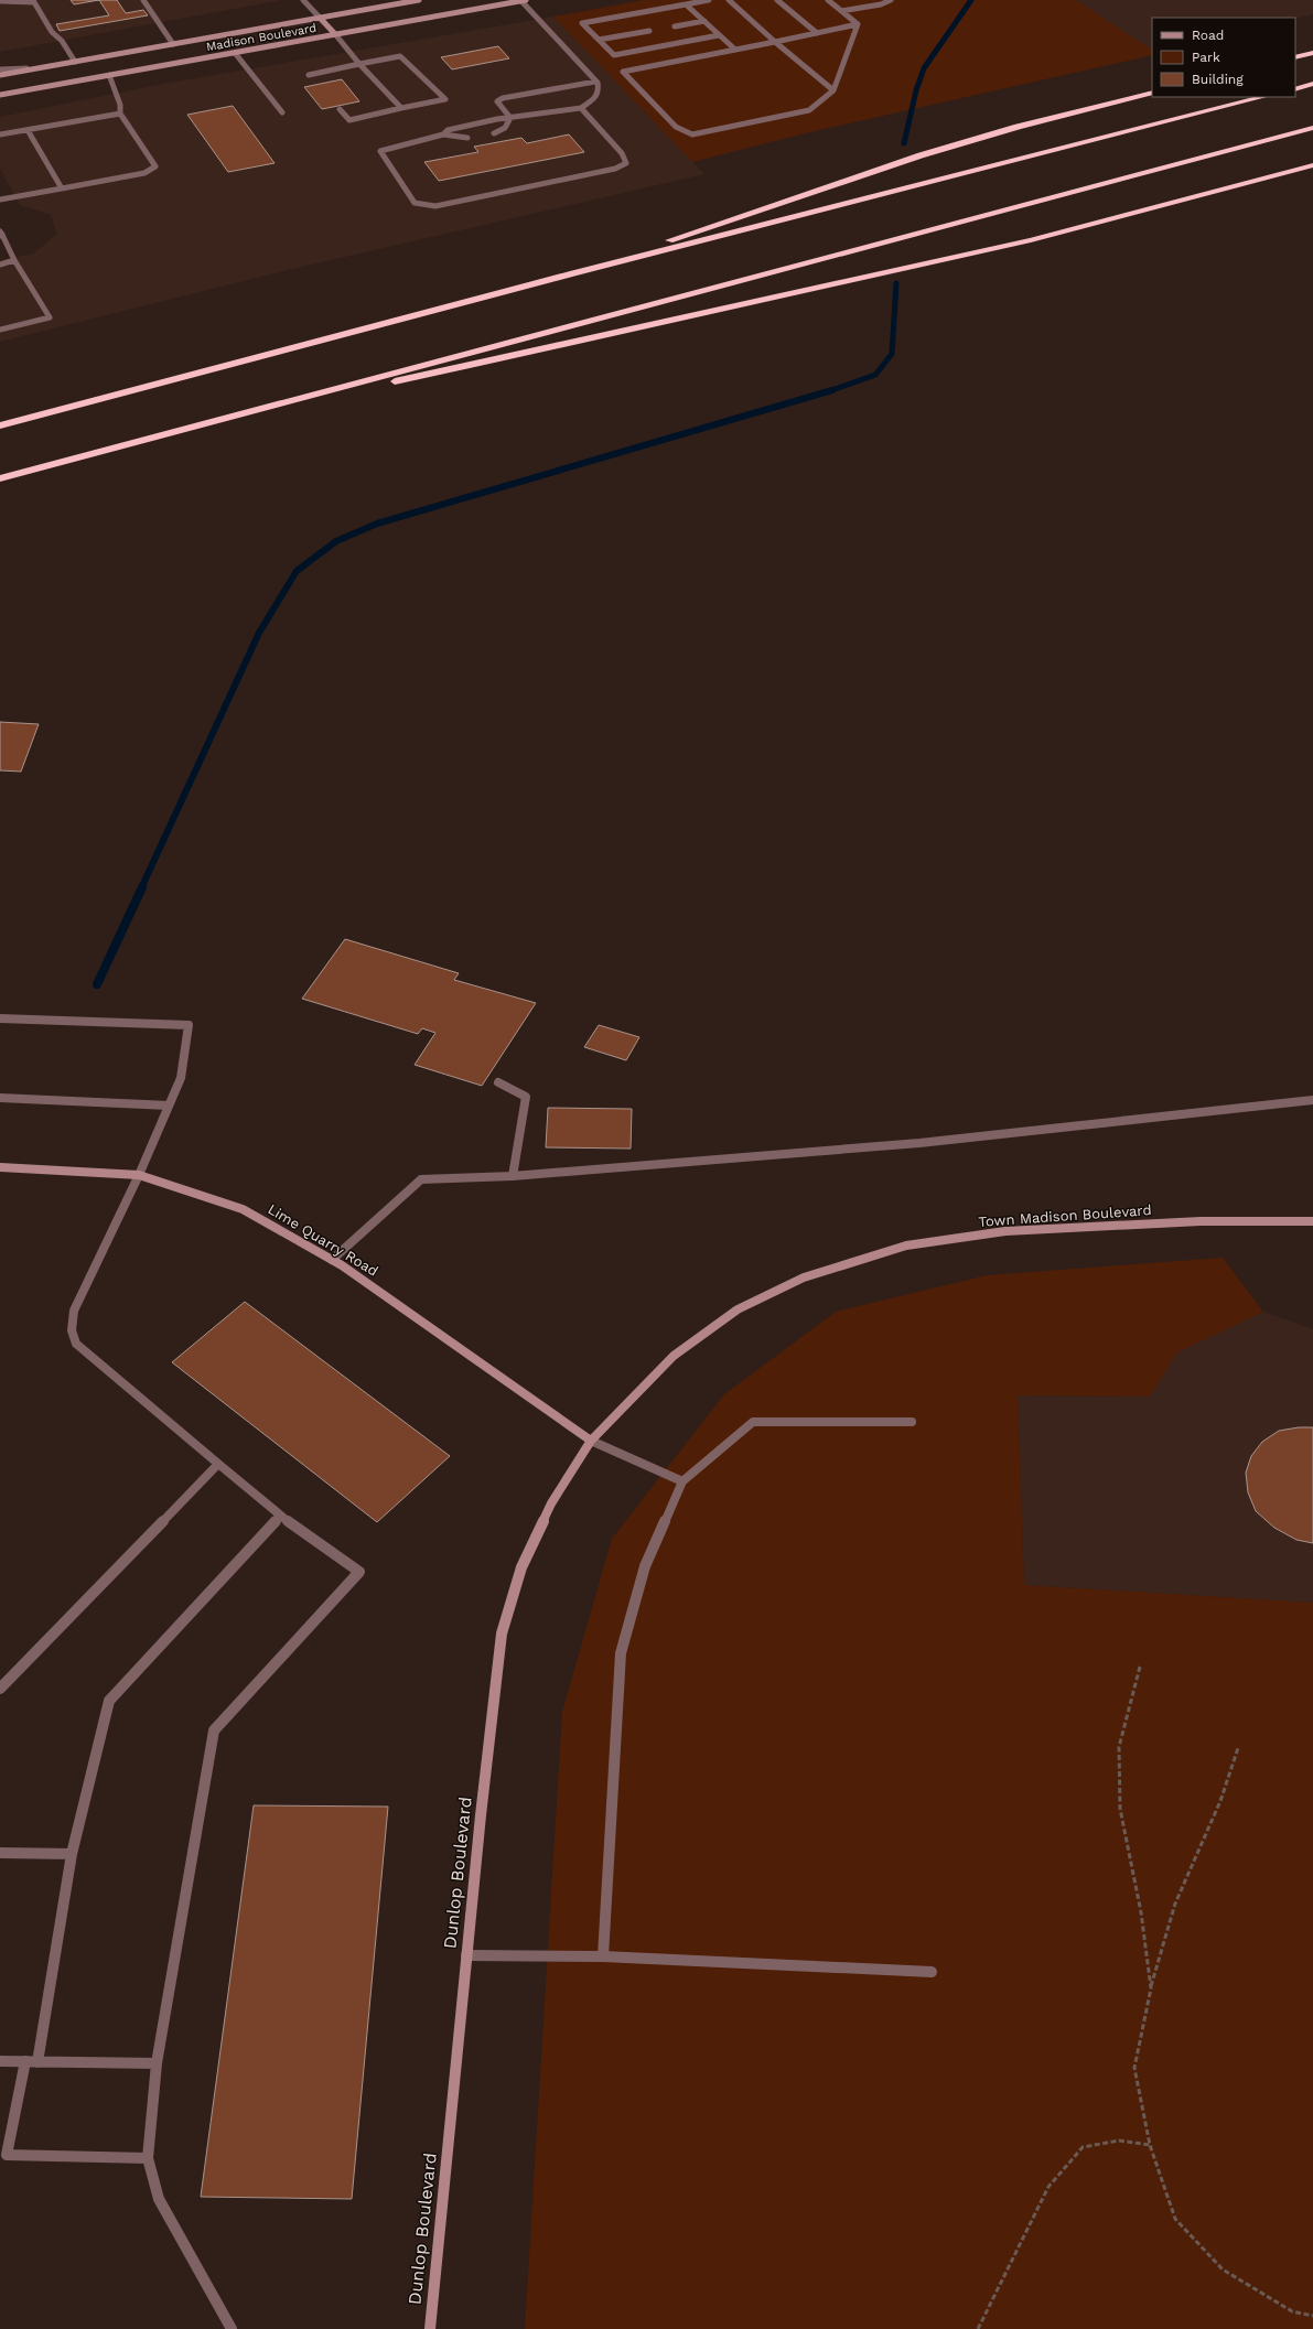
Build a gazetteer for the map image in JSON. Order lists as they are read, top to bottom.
{
  "streets": {
    "street": [
      "Madison Boulevard",
      "Town Madison Boulevard",
      "Lime Quarry Road",
      "Dunlop Boulevard"
    ]
  },
  "crossings": [
    ["Town Madison Boulevard", "Lime Quarry Road"],
    ["Town Madison Boulevard", "Dunlop Boulevard"],
    ["Lime Quarry Road", "Dunlop Boulevard"]
  ],
  "legend": ["Road", "Park", "Building"]
}
